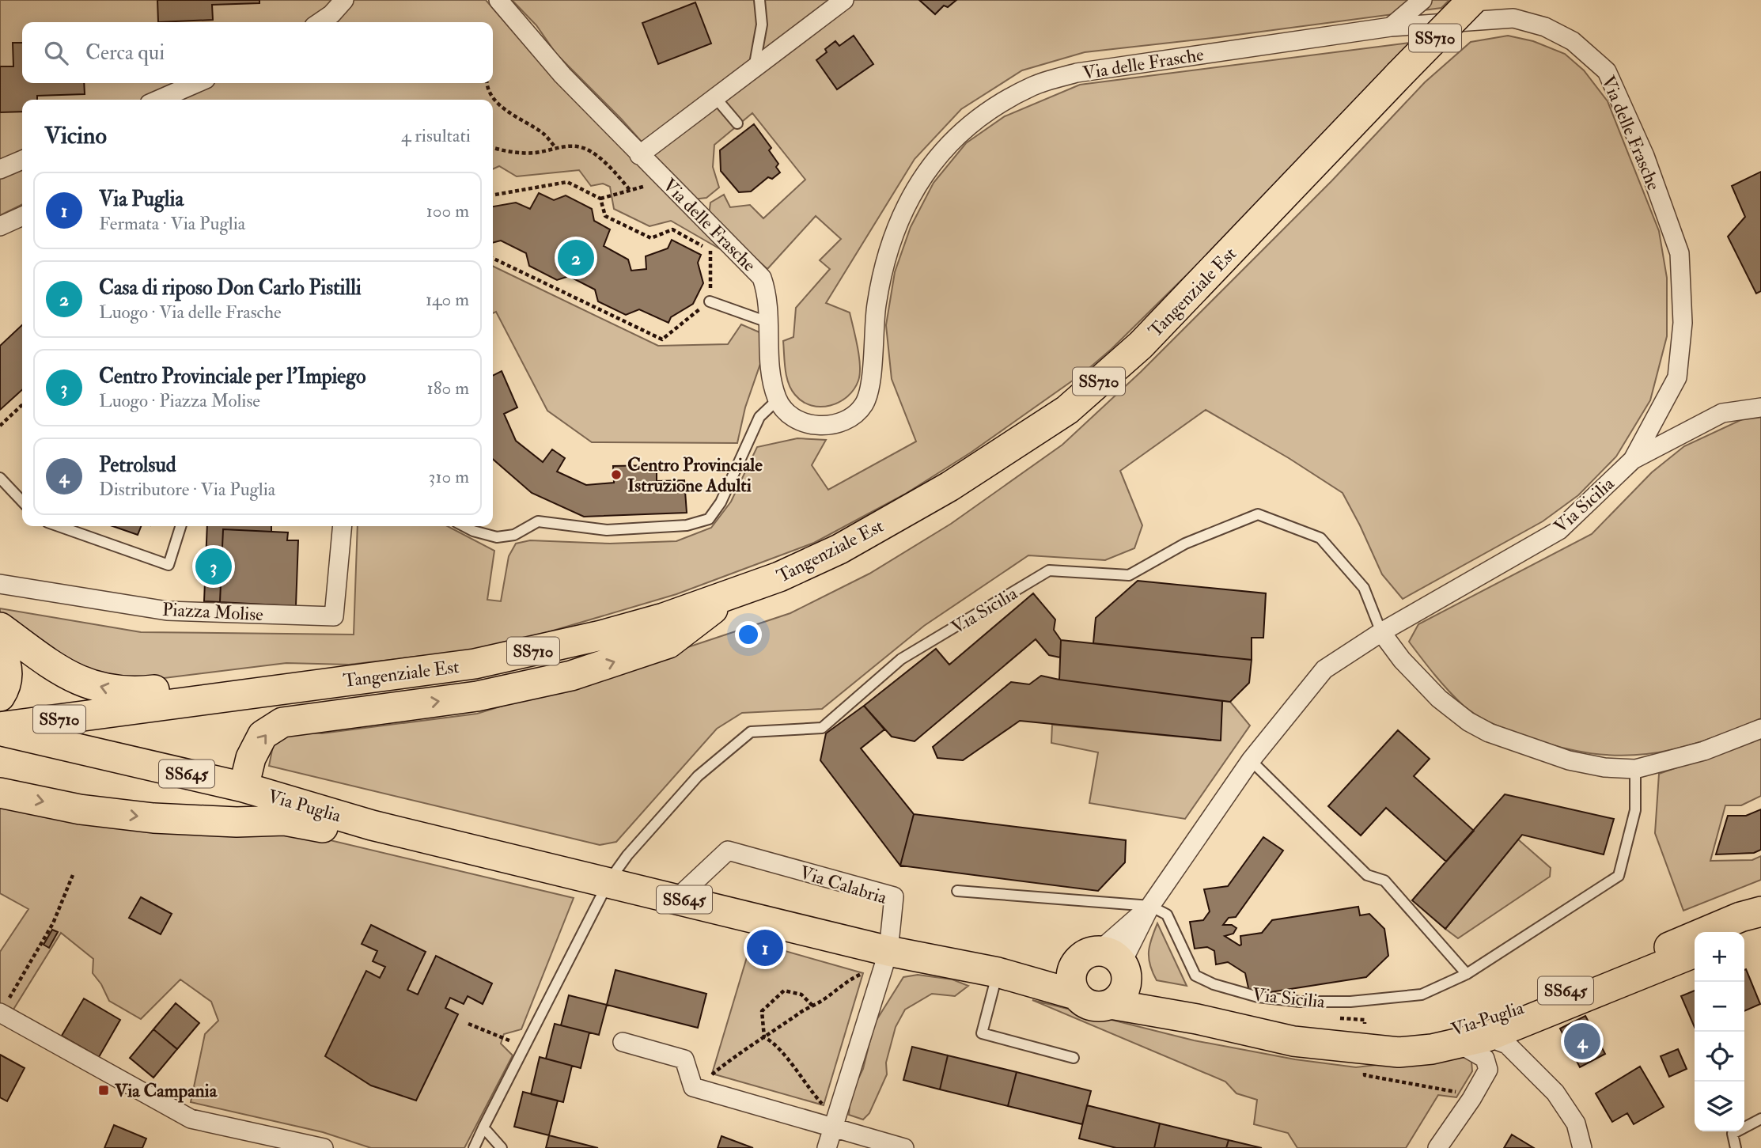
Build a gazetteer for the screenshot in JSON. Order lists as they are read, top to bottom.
{
  "streets": {
    "main road": [
      "SS710",
      "Tangenziale Est",
      "SS645",
      "Via Puglia"
    ],
    "street": [
      "Via delle Frasche",
      "Via Sicilia",
      "Piazza Molise",
      "Via Calabria"
    ]
  },
  "crossings": [
    ["Via delle Frasche", "Via Sicilia"],
    ["Tangenziale Est", "Via Puglia"],
    ["Via Sicilia", "Via Puglia"],
    ["Via Puglia", "Via Calabria"]
  ],
  "places": {
    "other": ["Centro Provinciale Istruzione Adulti"],
    "transit": ["Via Campania"]
  },
  "page": {
    "search": "Cerca qui",
    "heading": ["Vicino", "4 risultati"],
    "list": [
      {
        "mark": "1",
        "name": "Via Puglia",
        "note": "Fermata · Via Puglia",
        "value": "100 m"
      },
      {
        "mark": "2",
        "name": "Casa di riposo Don Carlo Pistilli",
        "note": "Luogo · Via delle Frasche",
        "value": "140 m"
      },
      {
        "mark": "3",
        "name": "Centro Provinciale per l'Impiego",
        "note": "Luogo · Piazza Molise",
        "value": "180 m"
      },
      {
        "mark": "4",
        "name": "Petrolsud",
        "note": "Distributore · Via Puglia",
        "value": "310 m"
      }
    ],
    "pins": [
      "2",
      "3",
      "1",
      "4"
    ],
    "map_buttons": ["+", "−"]
  }
}
